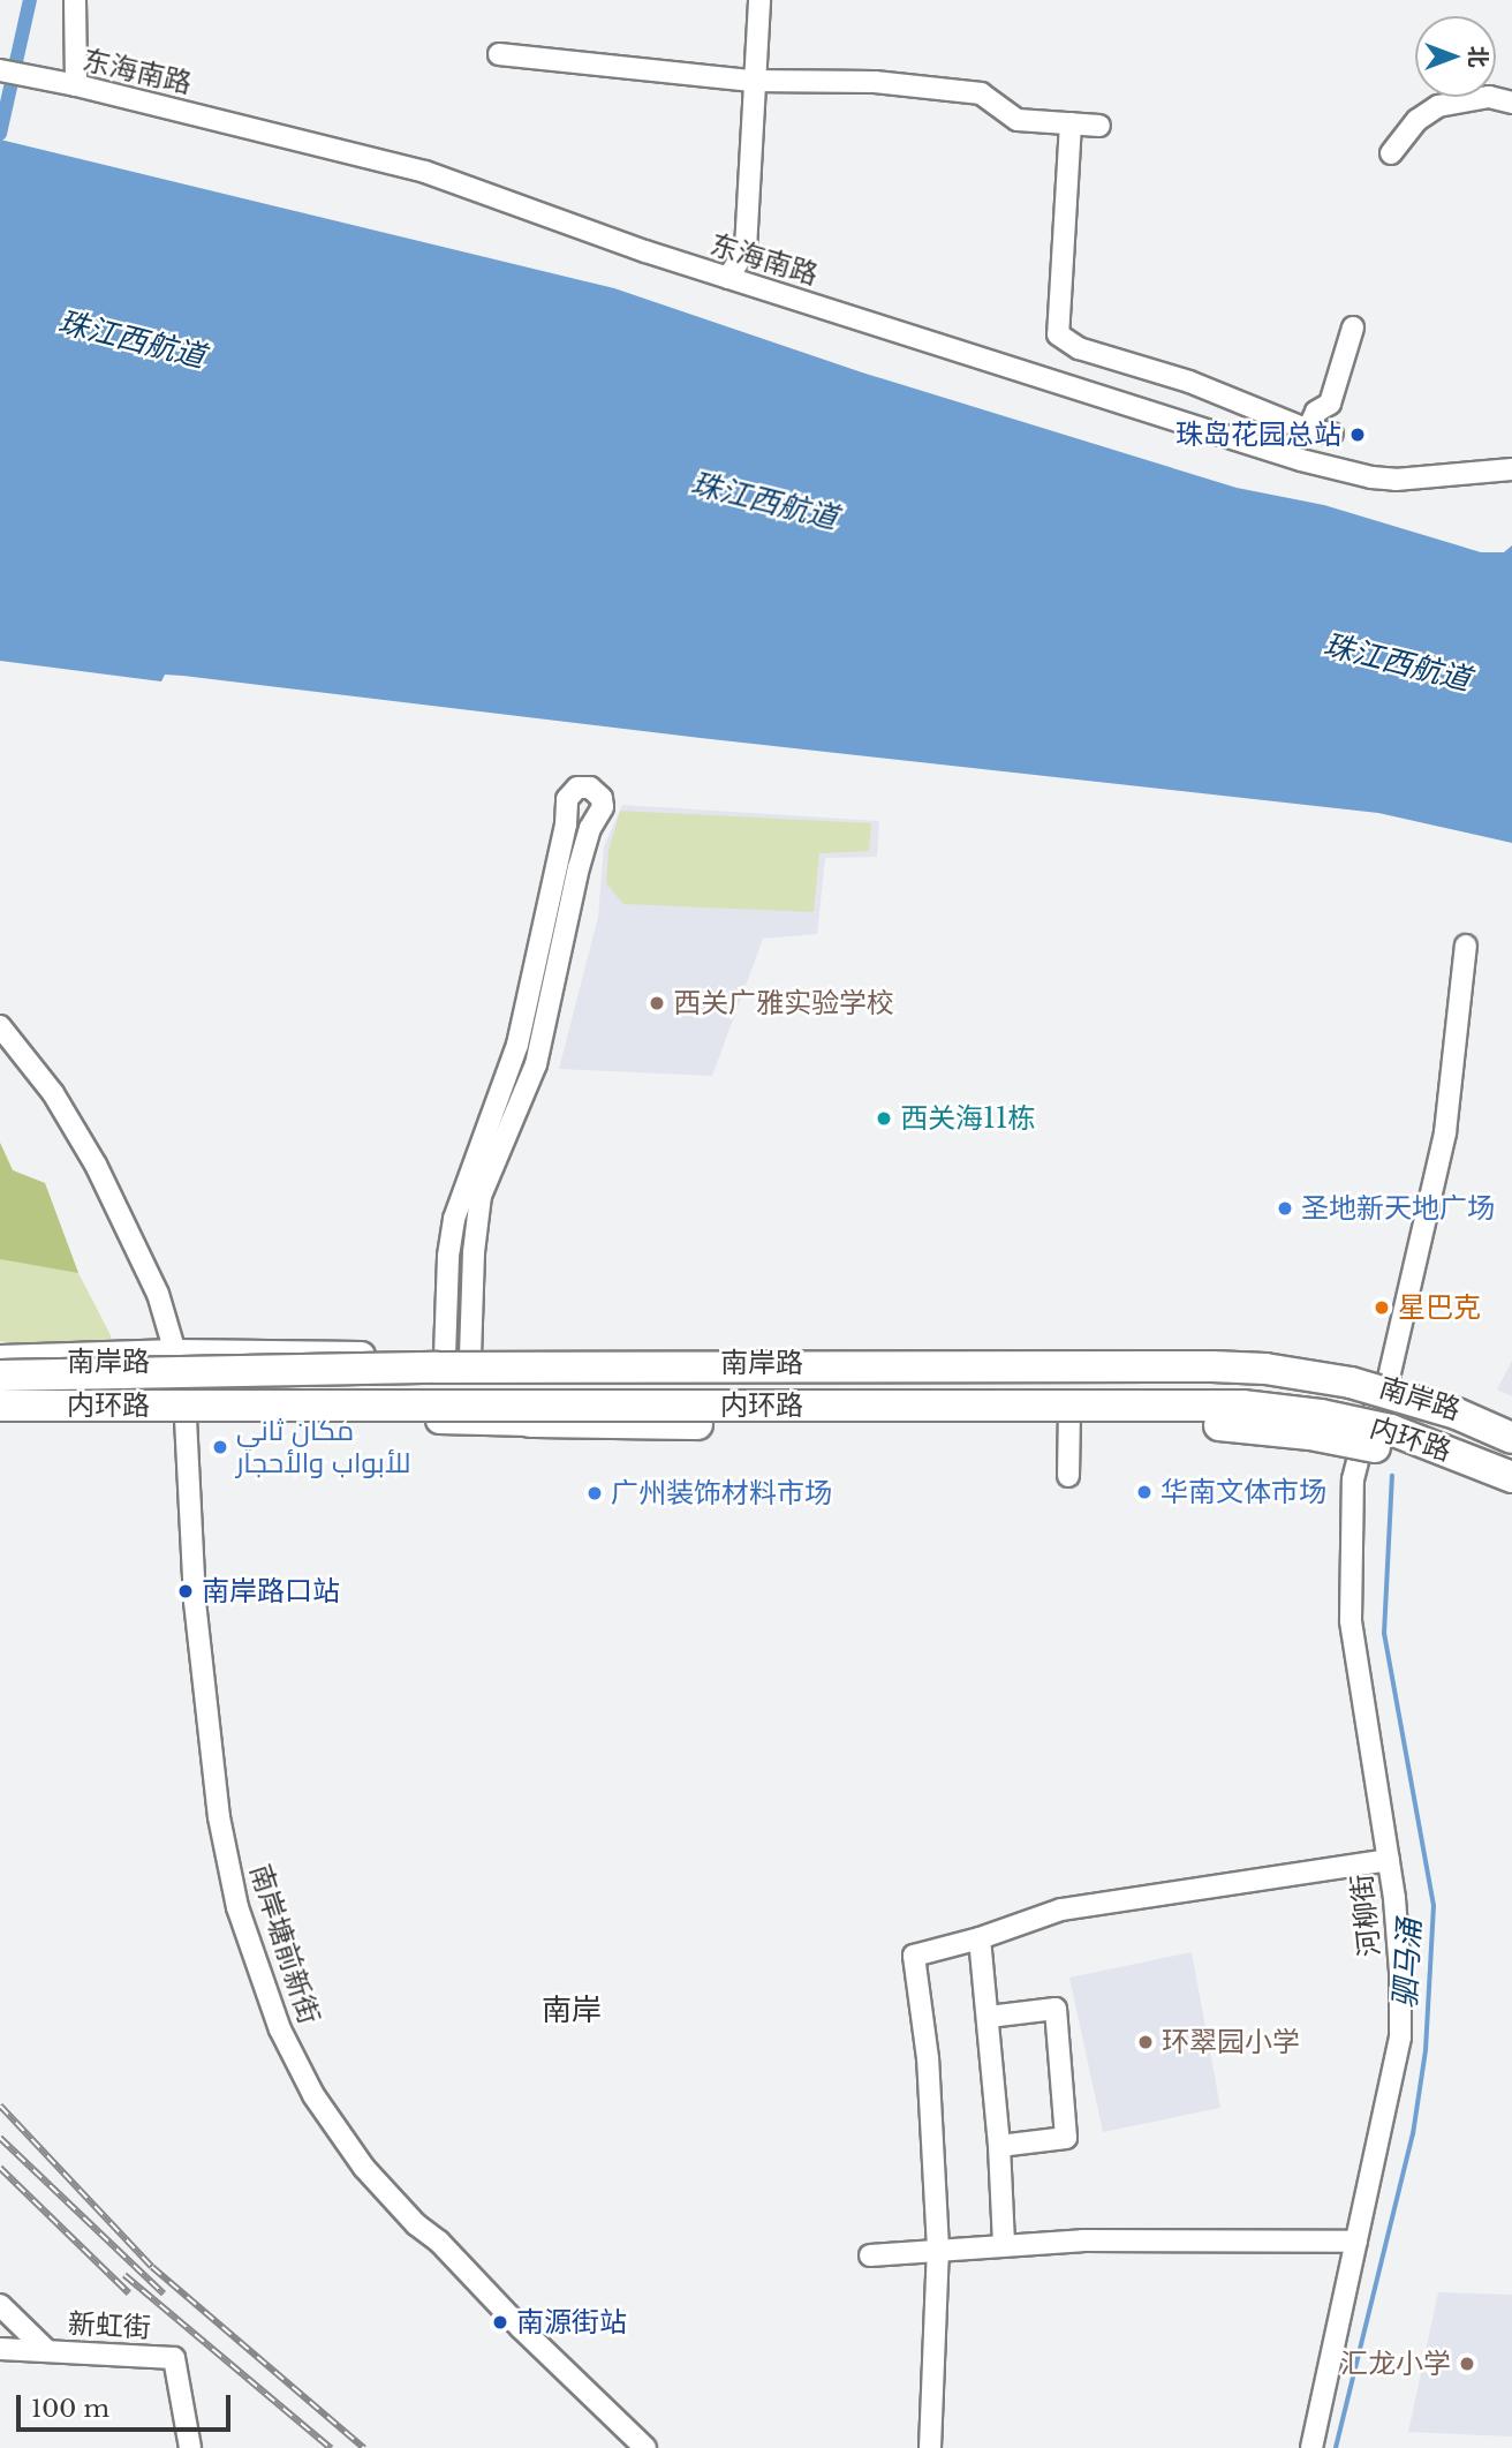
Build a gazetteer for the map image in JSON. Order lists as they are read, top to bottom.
{
  "streets": {
    "highway": ["内环路"],
    "main road": ["南岸路"],
    "street": [
      "东海南路",
      "河柳街",
      "南岸塘前新街",
      "新虹街"
    ]
  },
  "crossings": [
    ["南岸路", "内环路"],
    ["南岸路", "河柳街"]
  ],
  "districts": ["南岸"],
  "water": ["珠江西航道", "驷马涌"],
  "places": [
    "珠岛花园总站",
    "西关广雅实验学校",
    "西关海11栋",
    "圣地新天地广场",
    "星巴克",
    "مكان ثاني للأبواب والأحجار",
    "华南文体市场",
    "广州装饰材料市场",
    "南岸路口站",
    "环翠园小学",
    "南源街站",
    "汇龙小学"
  ],
  "scale_bar": "100 m",
  "north": "right"
}
